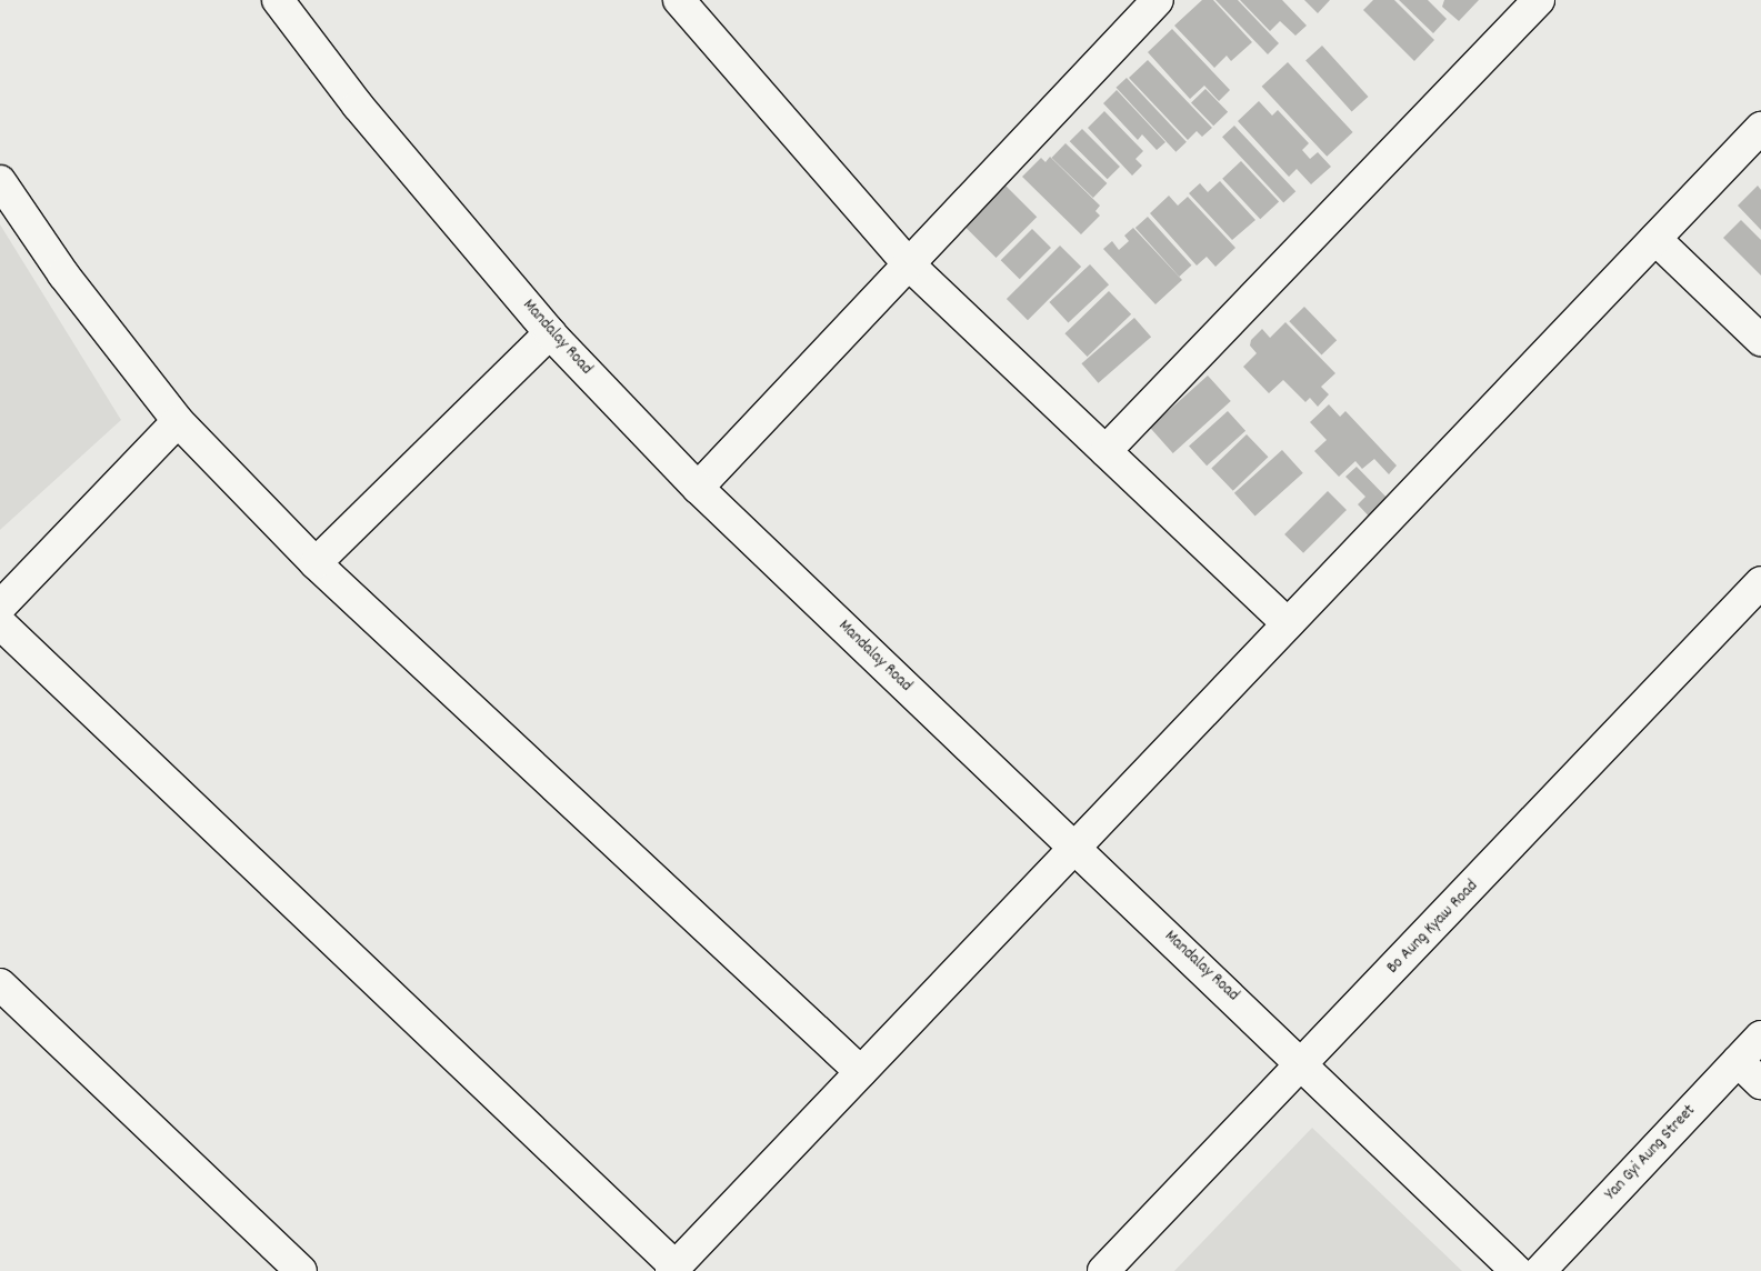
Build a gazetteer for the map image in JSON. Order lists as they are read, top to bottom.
{
  "streets": {
    "street": ["Mandalay Road", "Bo Aung Kyaw Road", "Yan Gyi Aung Street"]
  },
  "crossings": [
    ["Mandalay Road", "Bo Aung Kyaw Road"]
  ]
}
